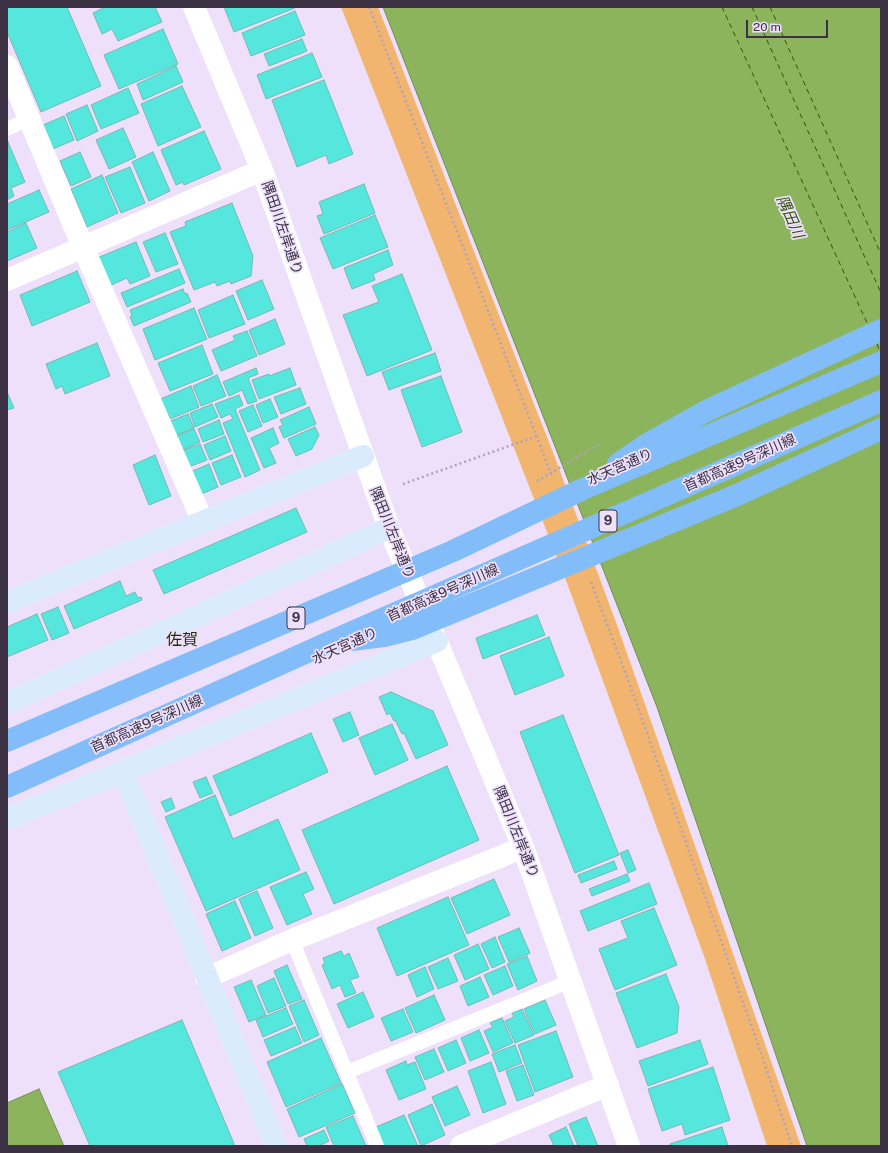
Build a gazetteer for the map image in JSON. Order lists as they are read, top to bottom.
{
  "streets": {
    "highway": ["首都高速9号深川線", "9"],
    "main road": ["水天宮通り"],
    "street": ["隅田川左岸通り"]
  },
  "districts": ["佐賀"],
  "water": ["隅田川"],
  "scale_bar": "20 m"
}
